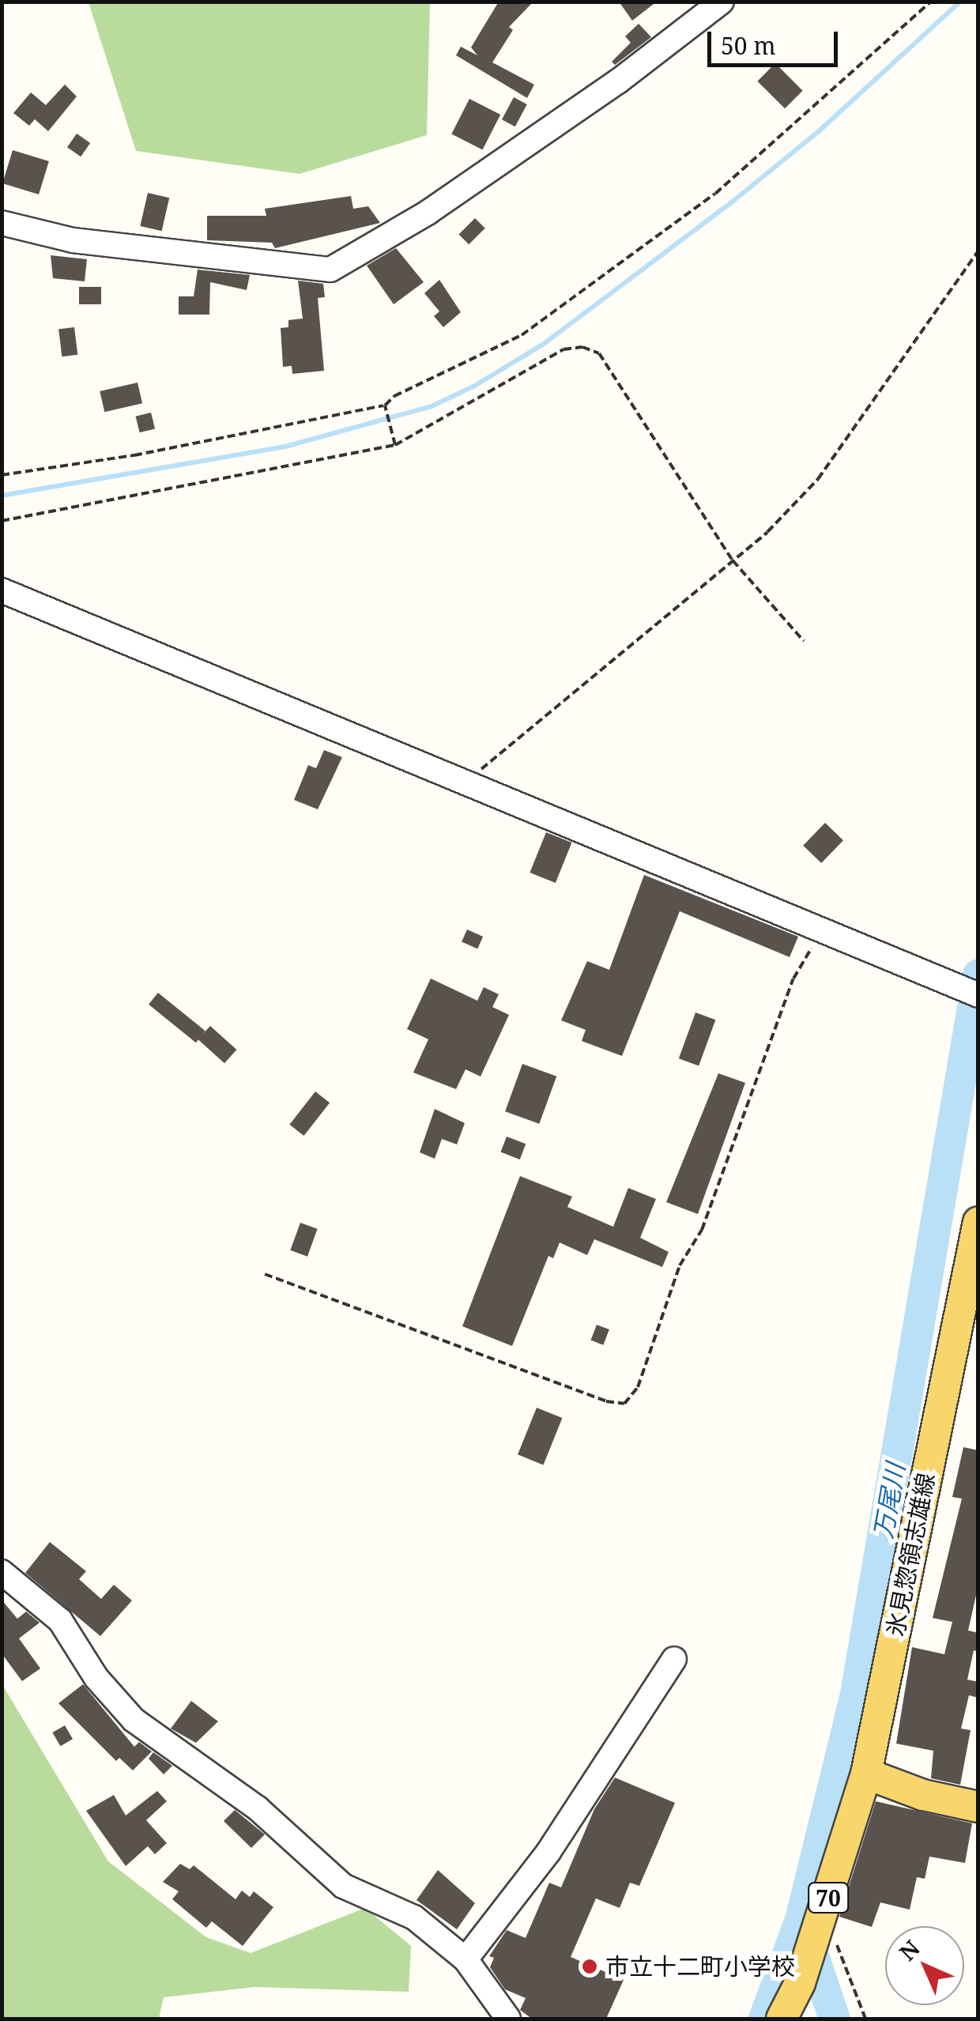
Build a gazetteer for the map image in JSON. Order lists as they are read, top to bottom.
{
  "streets": {
    "main road": ["氷見惣領志雄線", "70"]
  },
  "crossings": [
    ["氷見惣領志雄線", "70"]
  ],
  "water": ["万尾川"],
  "places": ["市立十二町小学校"],
  "scale_bar": "50 m",
  "north": "top left"
}
